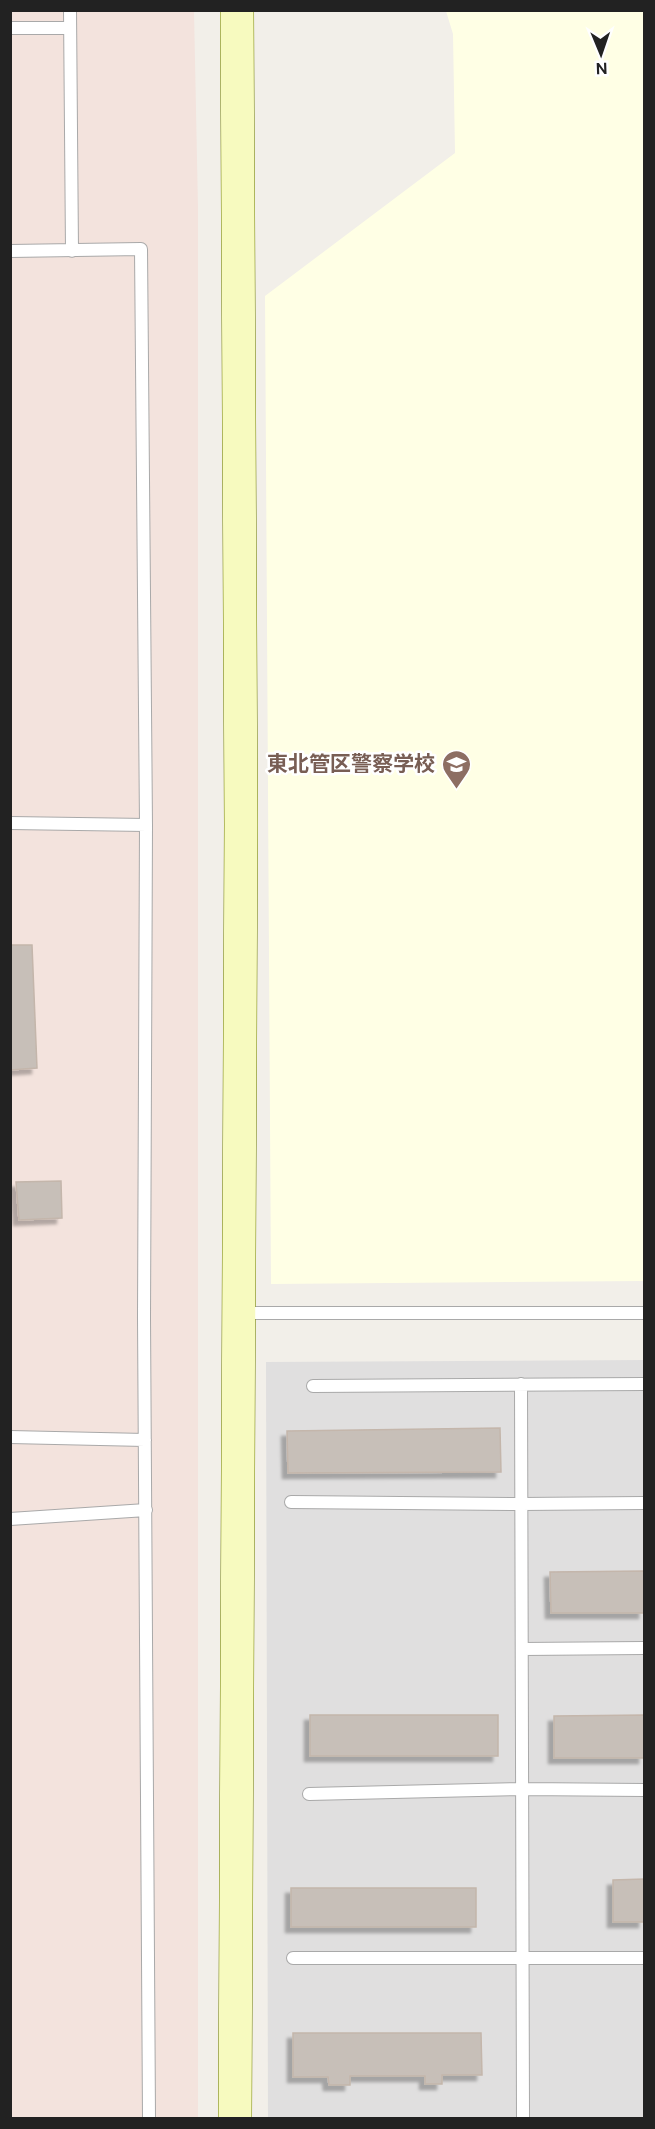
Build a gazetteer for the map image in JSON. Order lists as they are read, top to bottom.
{
  "places": {
    "school or university": ["東北管区警察学校"]
  },
  "north": "bottom"
}
